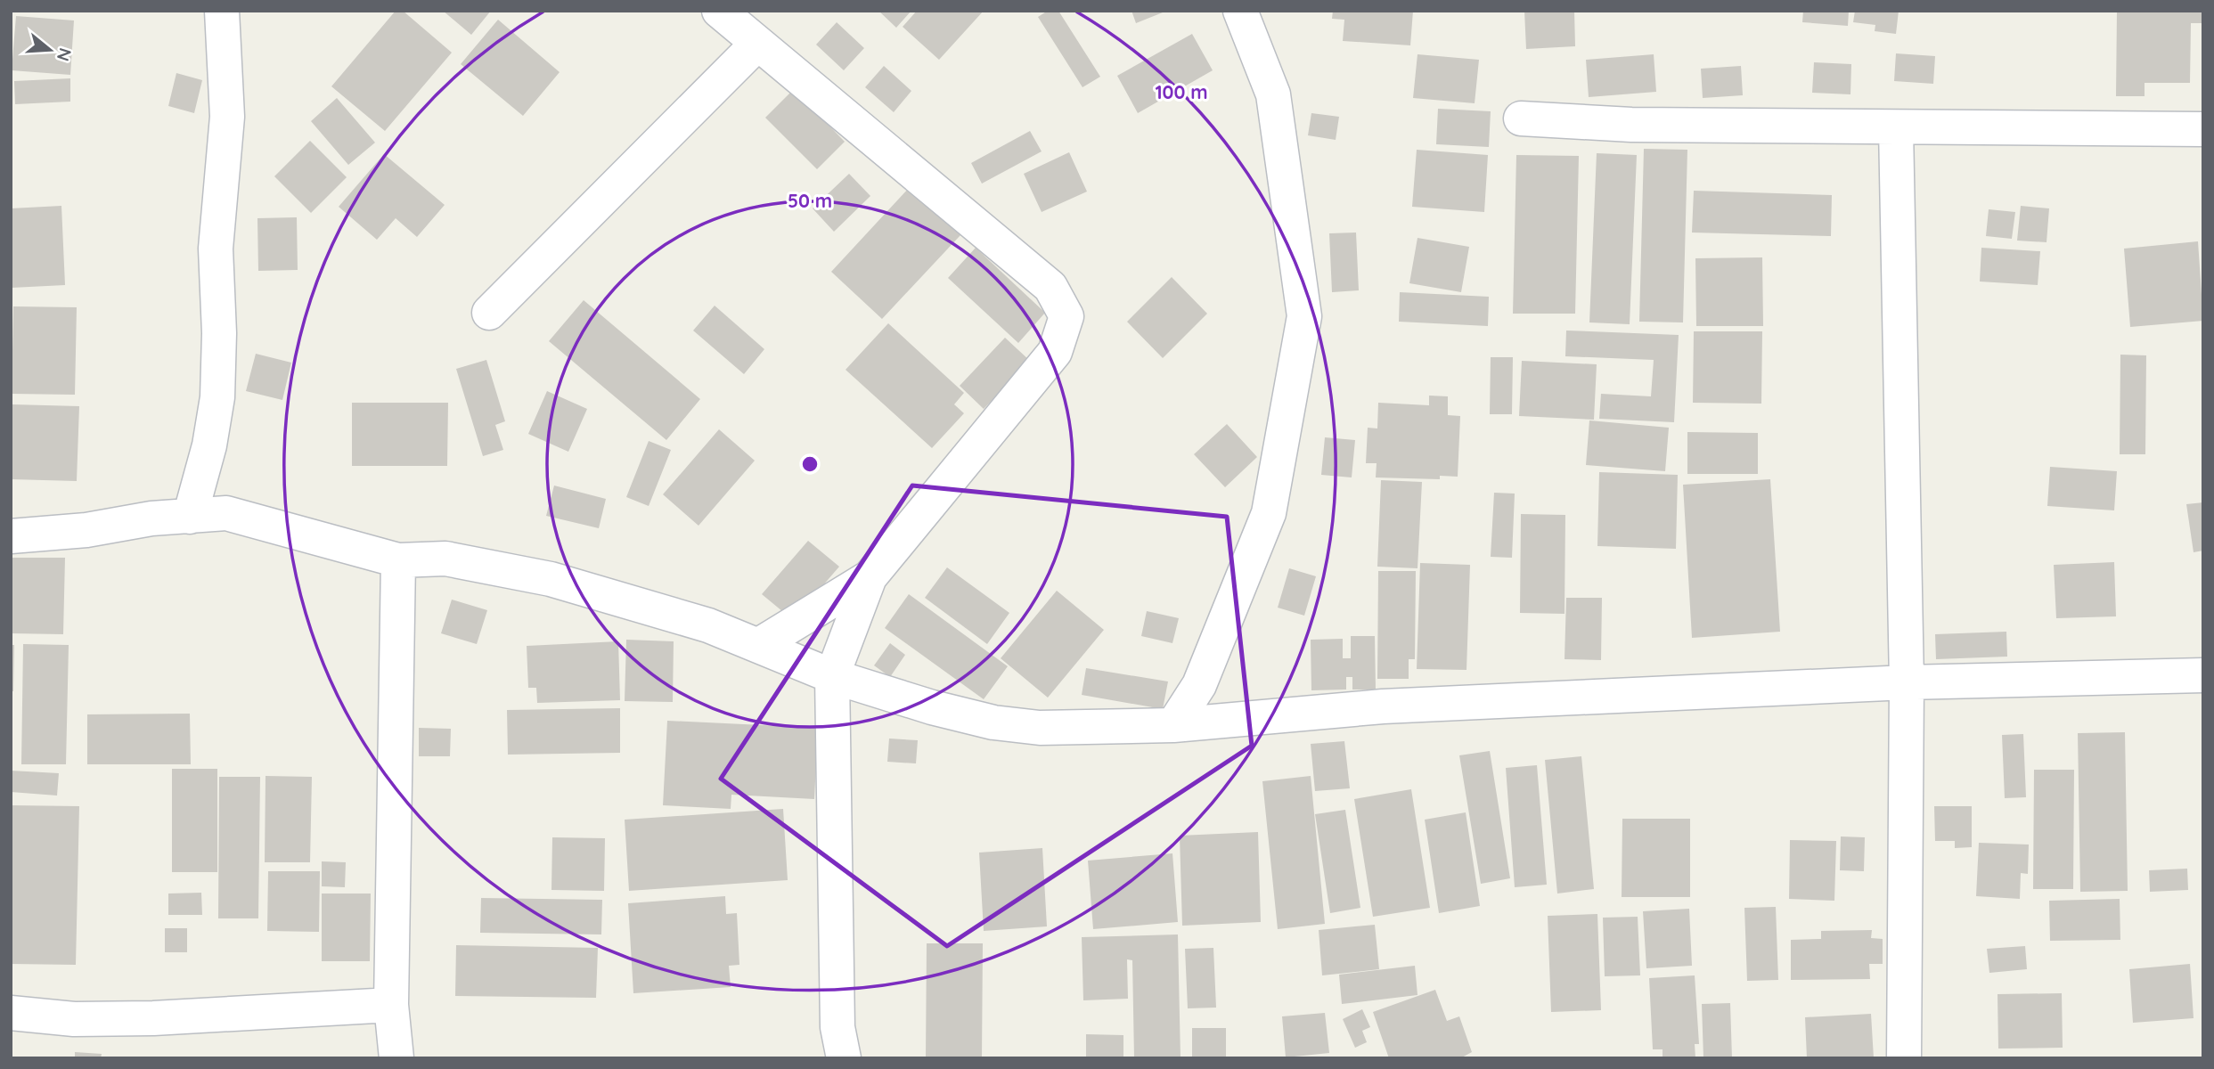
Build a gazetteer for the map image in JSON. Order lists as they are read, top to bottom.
{
  "north": "right",
  "rings": ["100 m", "50 m"]
}
